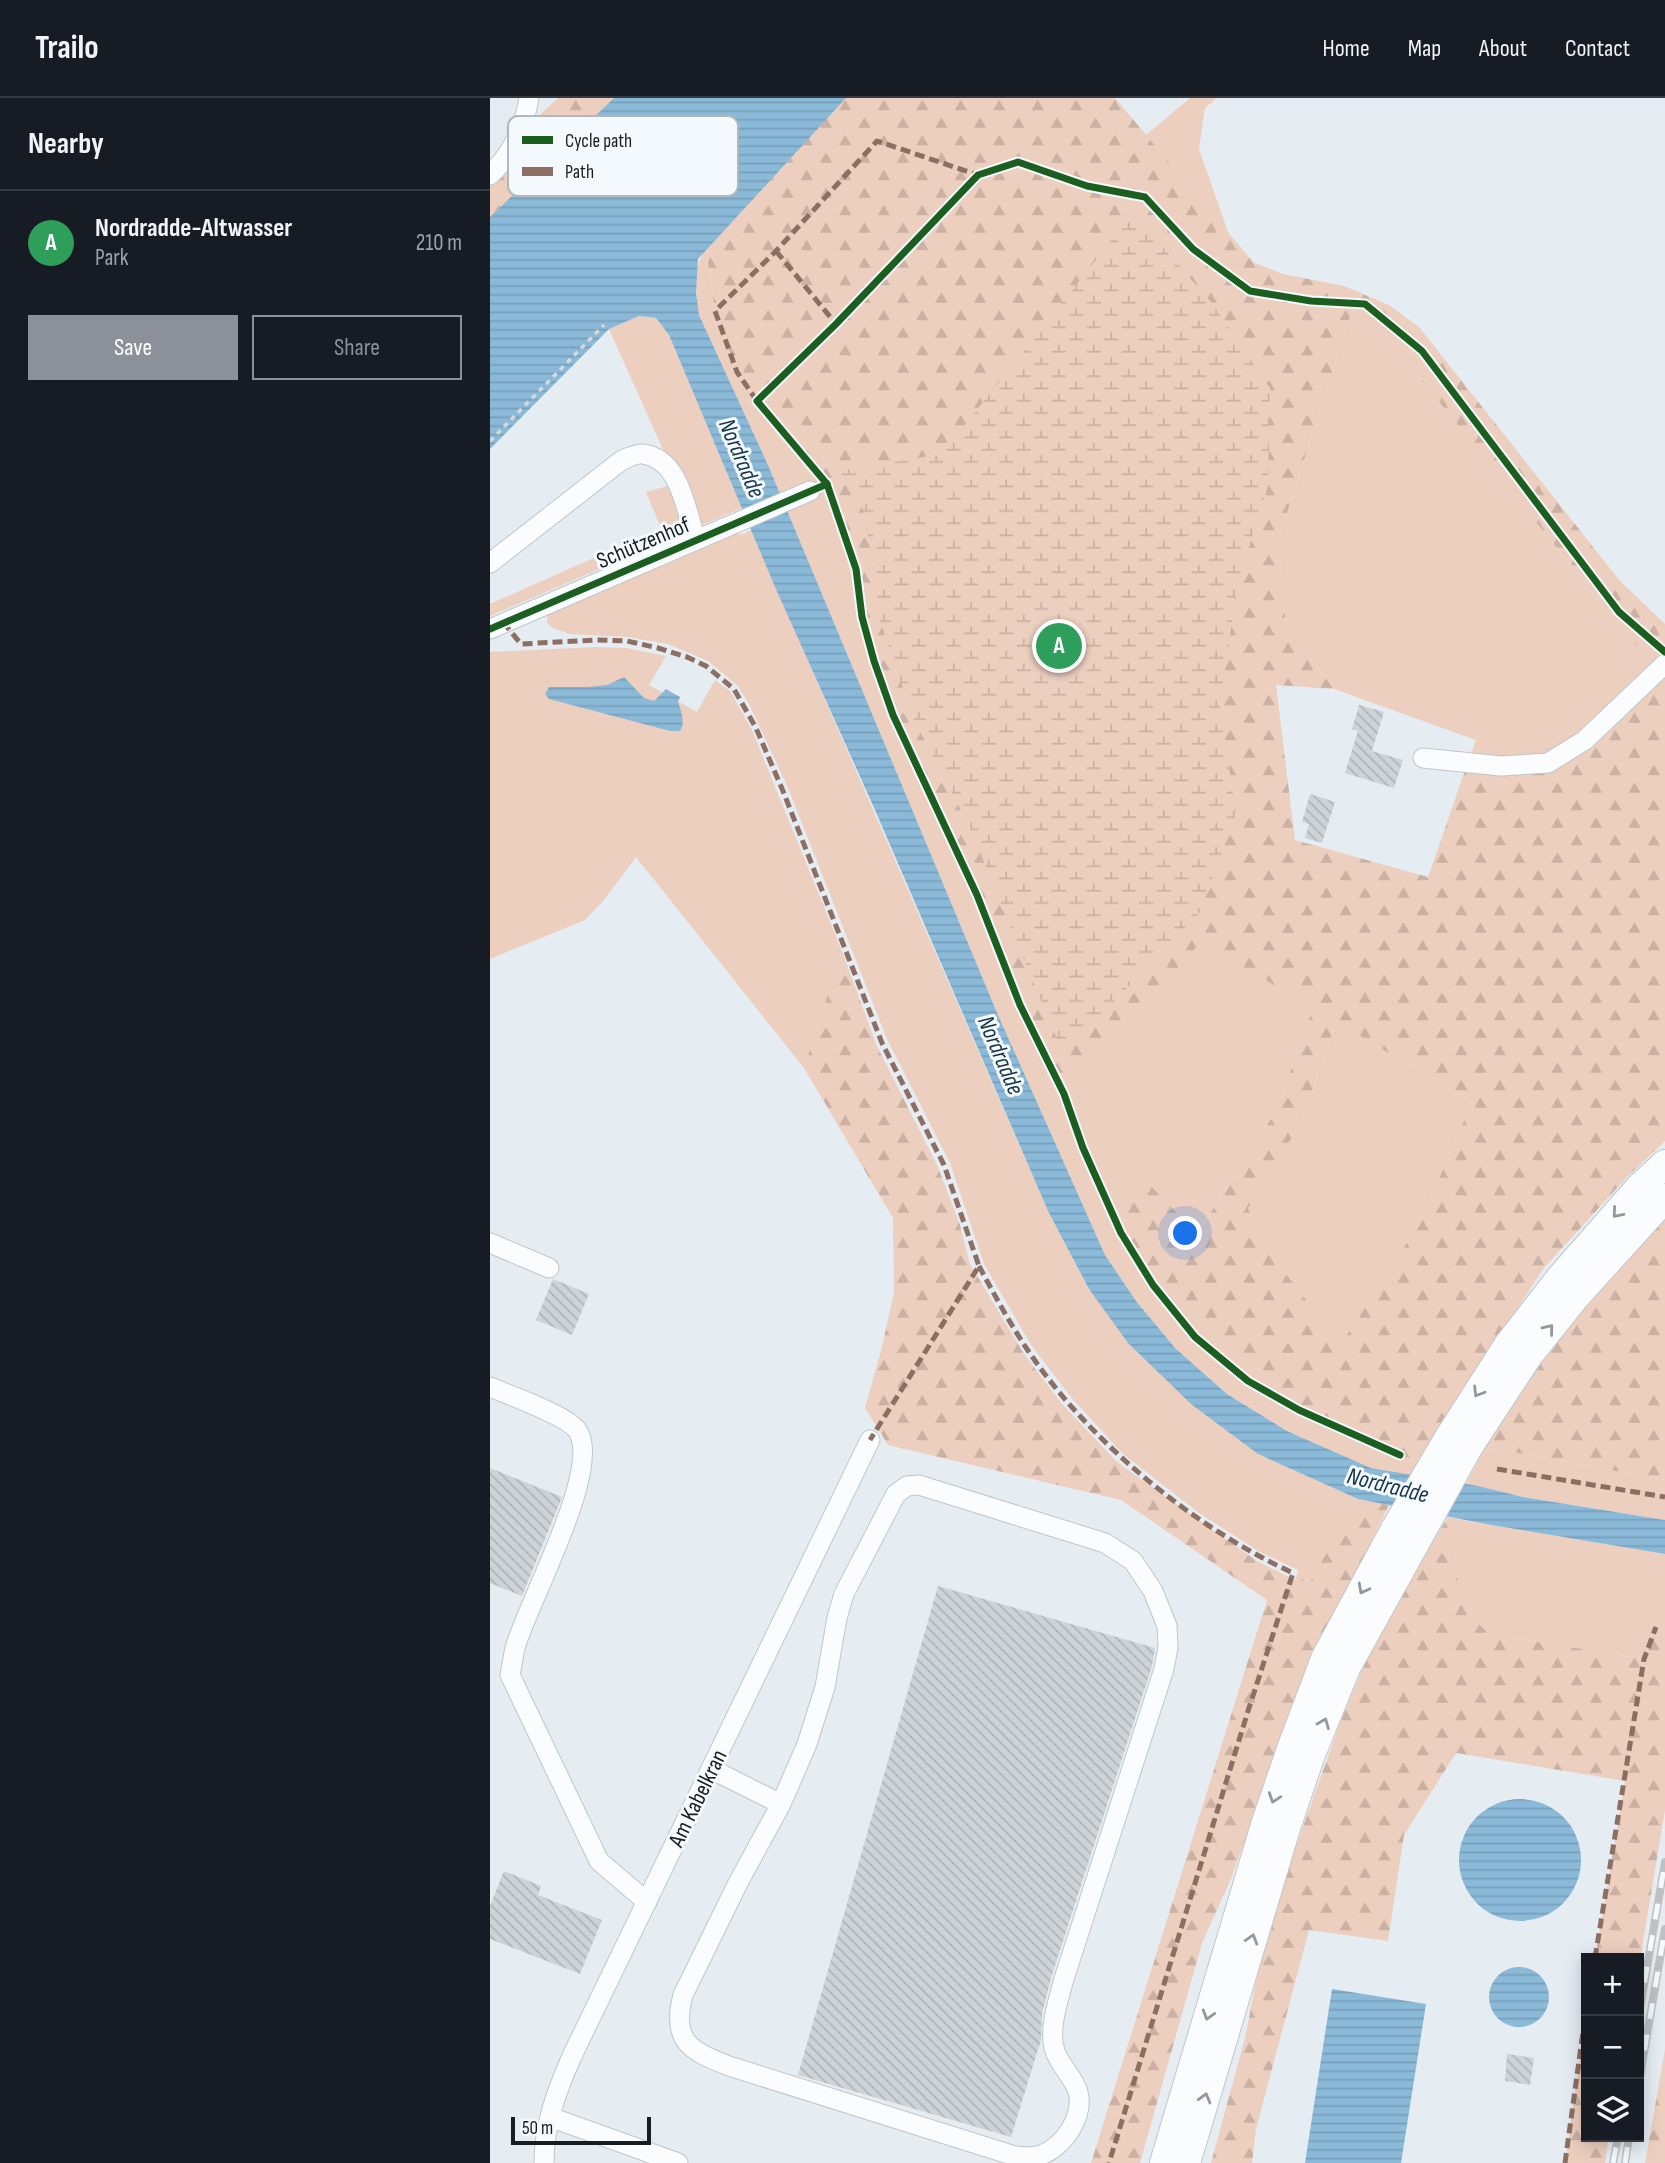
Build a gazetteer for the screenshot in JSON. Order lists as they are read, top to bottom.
{
  "streets": {
    "street": ["Schützenhof", "Am Kabelkran"]
  },
  "water": ["Nordradde"],
  "legend": ["Cycle path", "Path"],
  "scale_bar": "50 m",
  "page": {
    "header": "Trailo",
    "nav": [
      "Home",
      "Map",
      "About",
      "Contact"
    ],
    "heading": "Nearby",
    "list": [
      {
        "mark": "A",
        "name": "Nordradde-Altwasser",
        "note": "Park",
        "value": "210 m"
      }
    ],
    "buttons": ["Save", "Share"],
    "pins": "A",
    "map_buttons": ["+", "−"],
    "scale": "50 m"
  }
}
